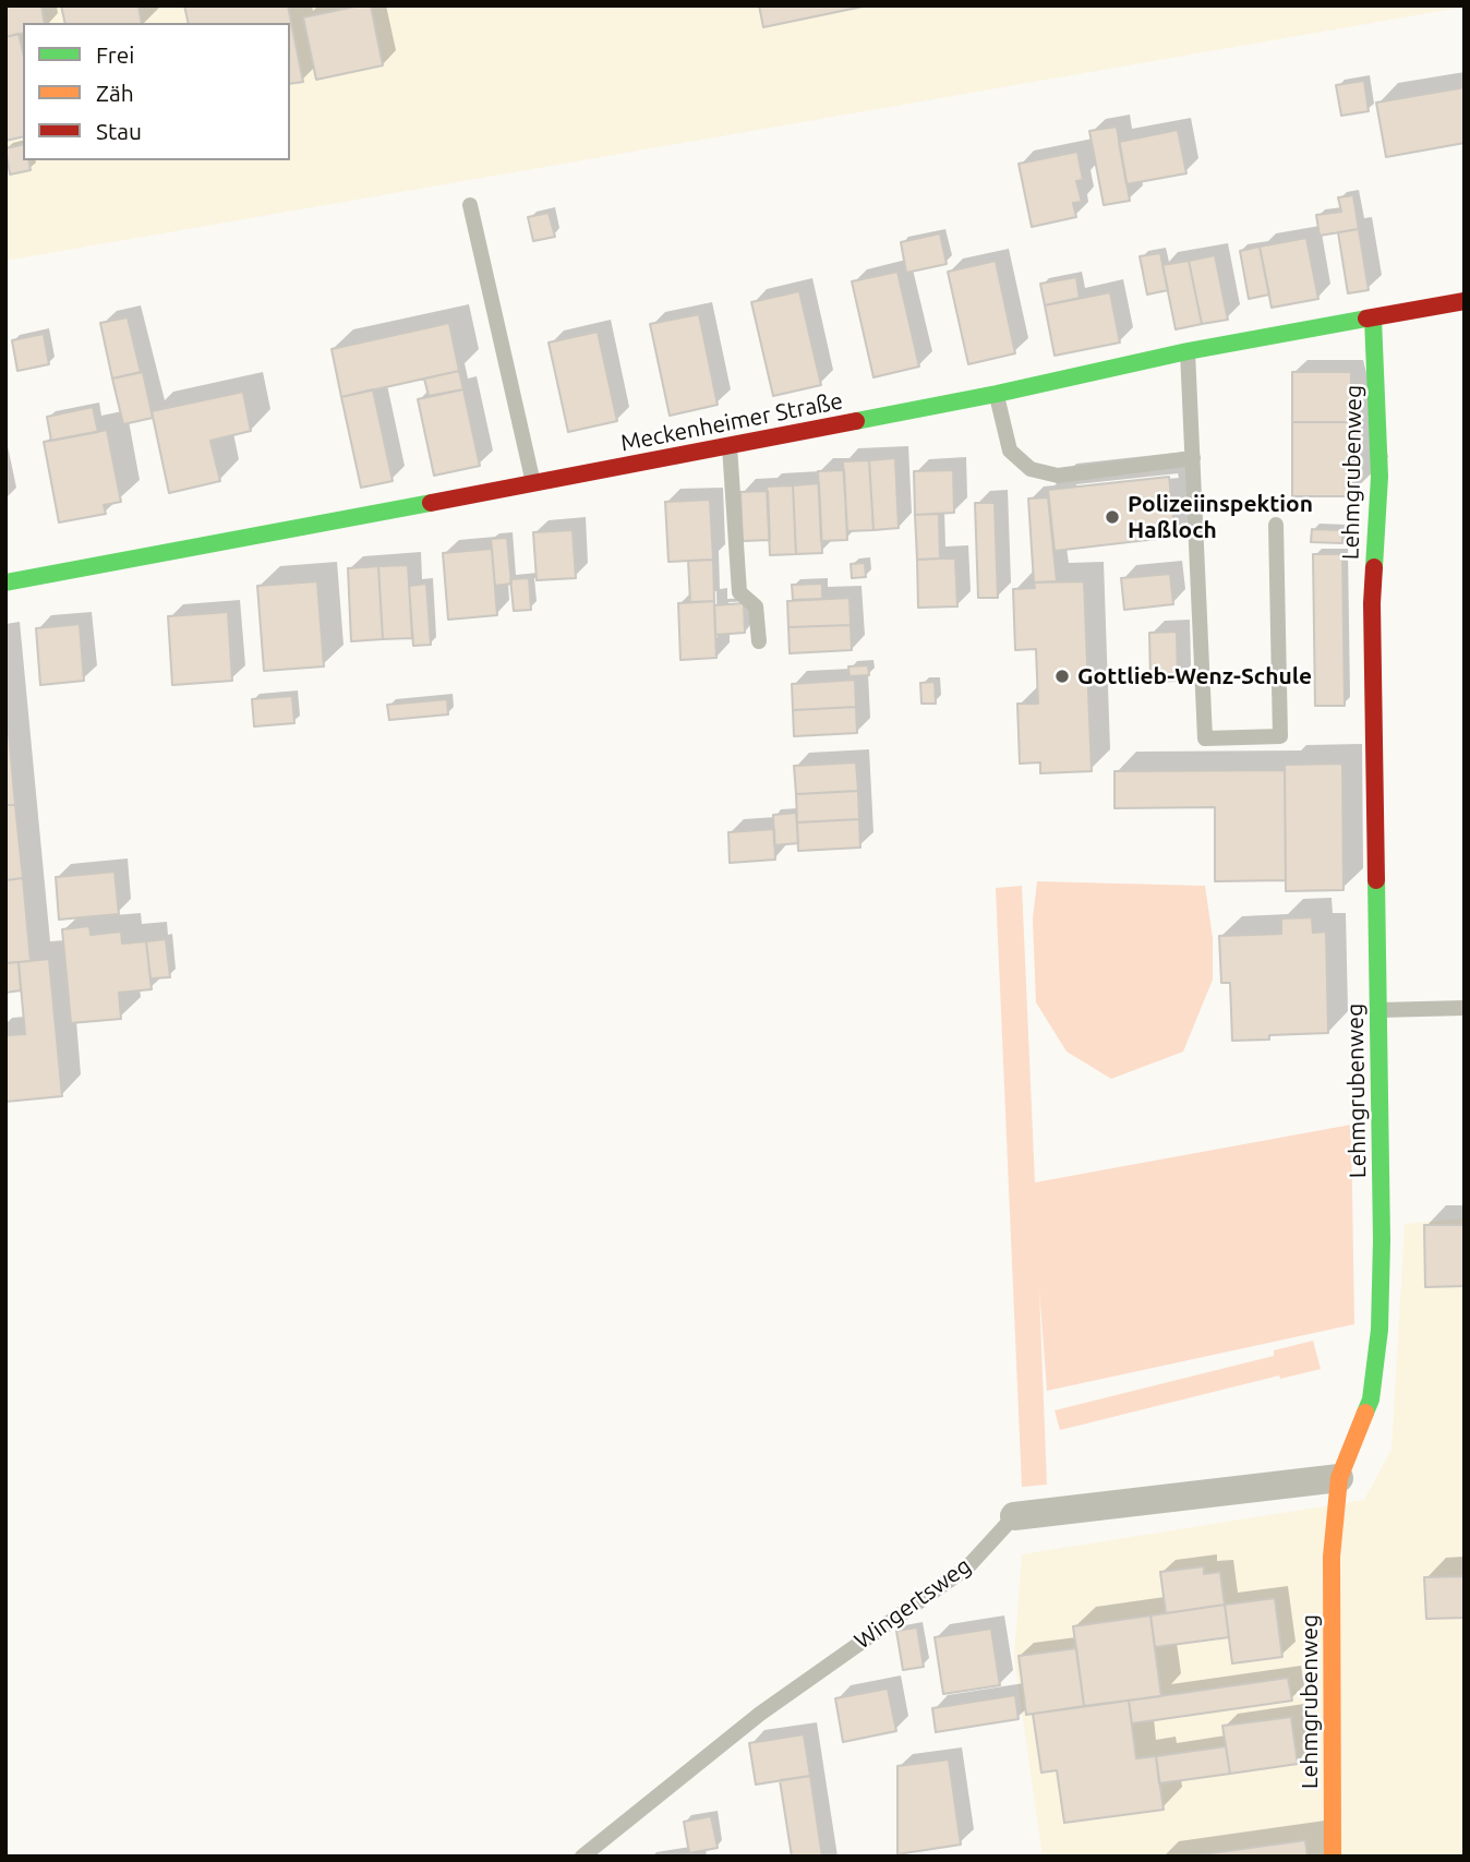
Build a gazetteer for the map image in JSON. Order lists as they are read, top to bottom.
{
  "streets": {
    "street": ["Meckenheimer Straße", "Lehmgrubenweg", "Wingertsweg"]
  },
  "crossings": [
    ["Meckenheimer Straße", "Lehmgrubenweg"],
    ["Lehmgrubenweg", "Wingertsweg"]
  ],
  "places": ["Polizeiinspektion Haßloch", "Gottlieb-Wenz-Schule"],
  "legend": ["Frei", "Zäh", "Stau"]
}
